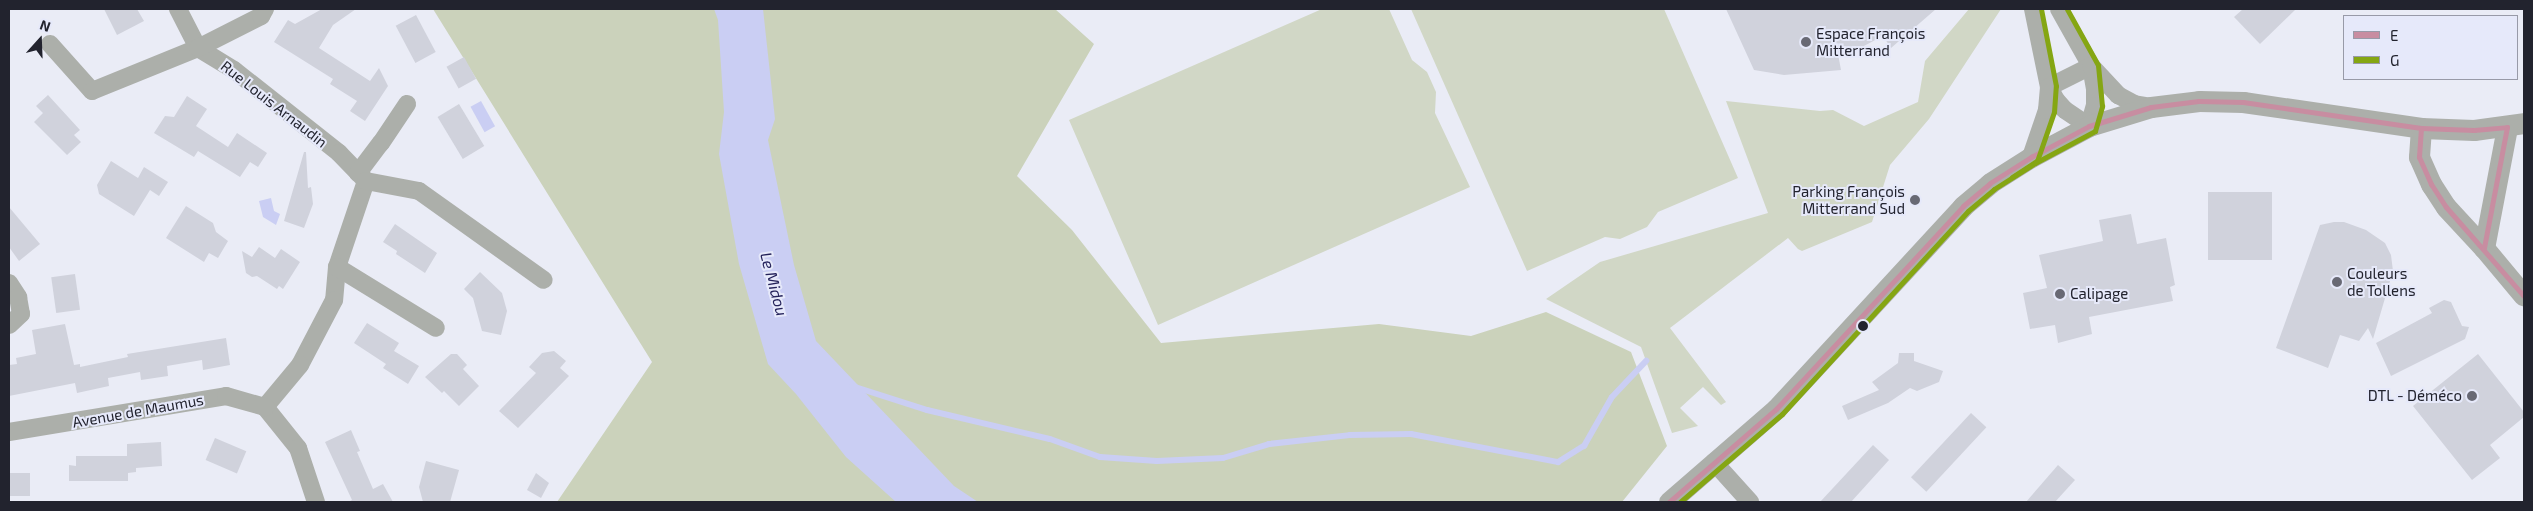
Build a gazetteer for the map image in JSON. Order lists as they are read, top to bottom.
{
  "streets": {
    "street": ["Rue Louis Arnaudin", "Avenue de Maumus"]
  },
  "water": ["Le Midou"],
  "places": [
    "Espace François Mitterrand",
    "Parking François Mitterrand Sud",
    "Couleurs de Tollens",
    "Calipage",
    "DTL - Déméco"
  ],
  "lines": ["transit line G", "transit line E"],
  "legend": ["E", "G"],
  "north": "top"
}
